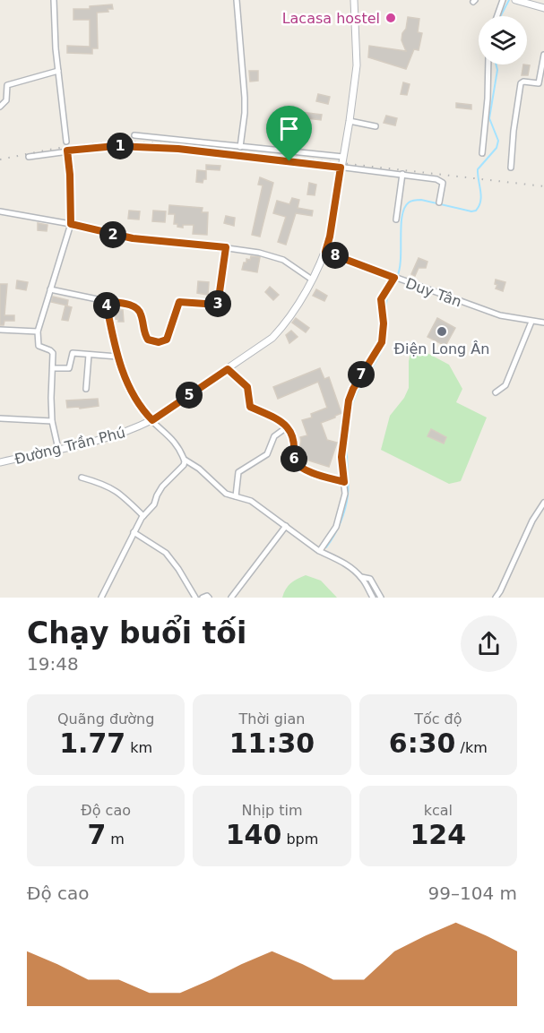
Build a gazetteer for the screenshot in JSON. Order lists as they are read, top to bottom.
{
  "streets": {
    "street": ["Duy Tân", "Đường Trần Phú"]
  },
  "crossings": [
    ["Duy Tân", "Đường Trần Phú"]
  ],
  "places": ["Lacasa hostel", "Điện Long Ân"],
  "page": {
    "pins": [
      "1",
      "2",
      "8",
      "3",
      "4",
      "7",
      "5",
      "6"
    ],
    "heading": ["Chạy buổi tối", "19:48"],
    "stats": [
      ["Quãng đường", "1.77 km"],
      ["Thời gian", "11:30"],
      ["Tốc độ", "6:30 /km"],
      ["Độ cao", "7 m"],
      ["Nhịp tim", "140 bpm"],
      ["kcal", "124"]
    ],
    "chart": ["Độ cao", "99–104 m"]
  }
}
